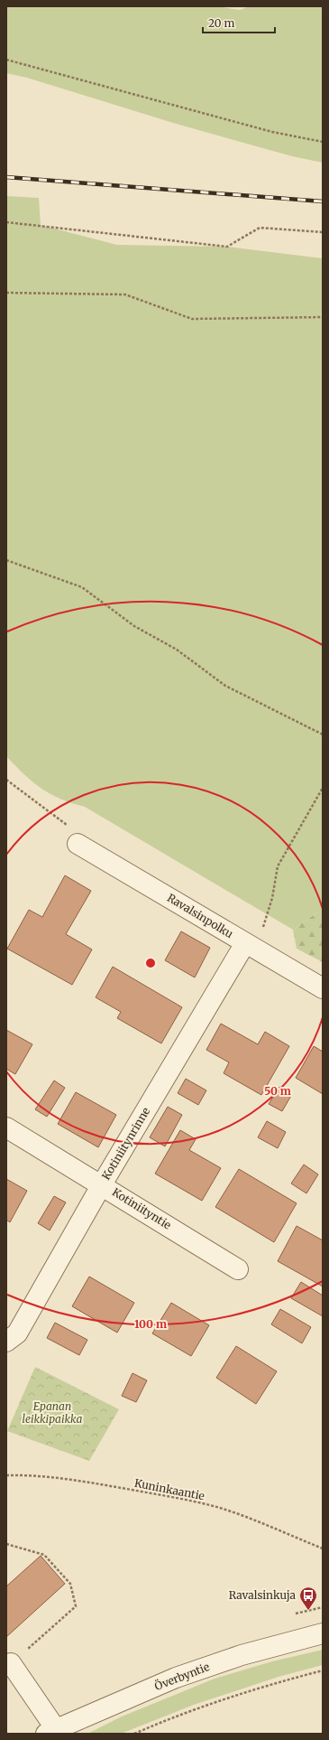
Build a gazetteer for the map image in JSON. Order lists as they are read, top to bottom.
{
  "streets": {
    "street": [
      "Ravalsinpolku",
      "Kotiniitynrinne",
      "Kotiniityntie",
      "Överbyntie"
    ],
    "path": ["Kuninkaantie"]
  },
  "crossings": [
    ["Ravalsinpolku", "Kotiniitynrinne"],
    ["Kotiniitynrinne", "Kotiniityntie"]
  ],
  "parks": ["Epanan leikkipaikka"],
  "places": {
    "bus stop": ["Ravalsinkuja"]
  },
  "scale_bar": "20 m",
  "rings": ["50 m", "100 m"]
}
